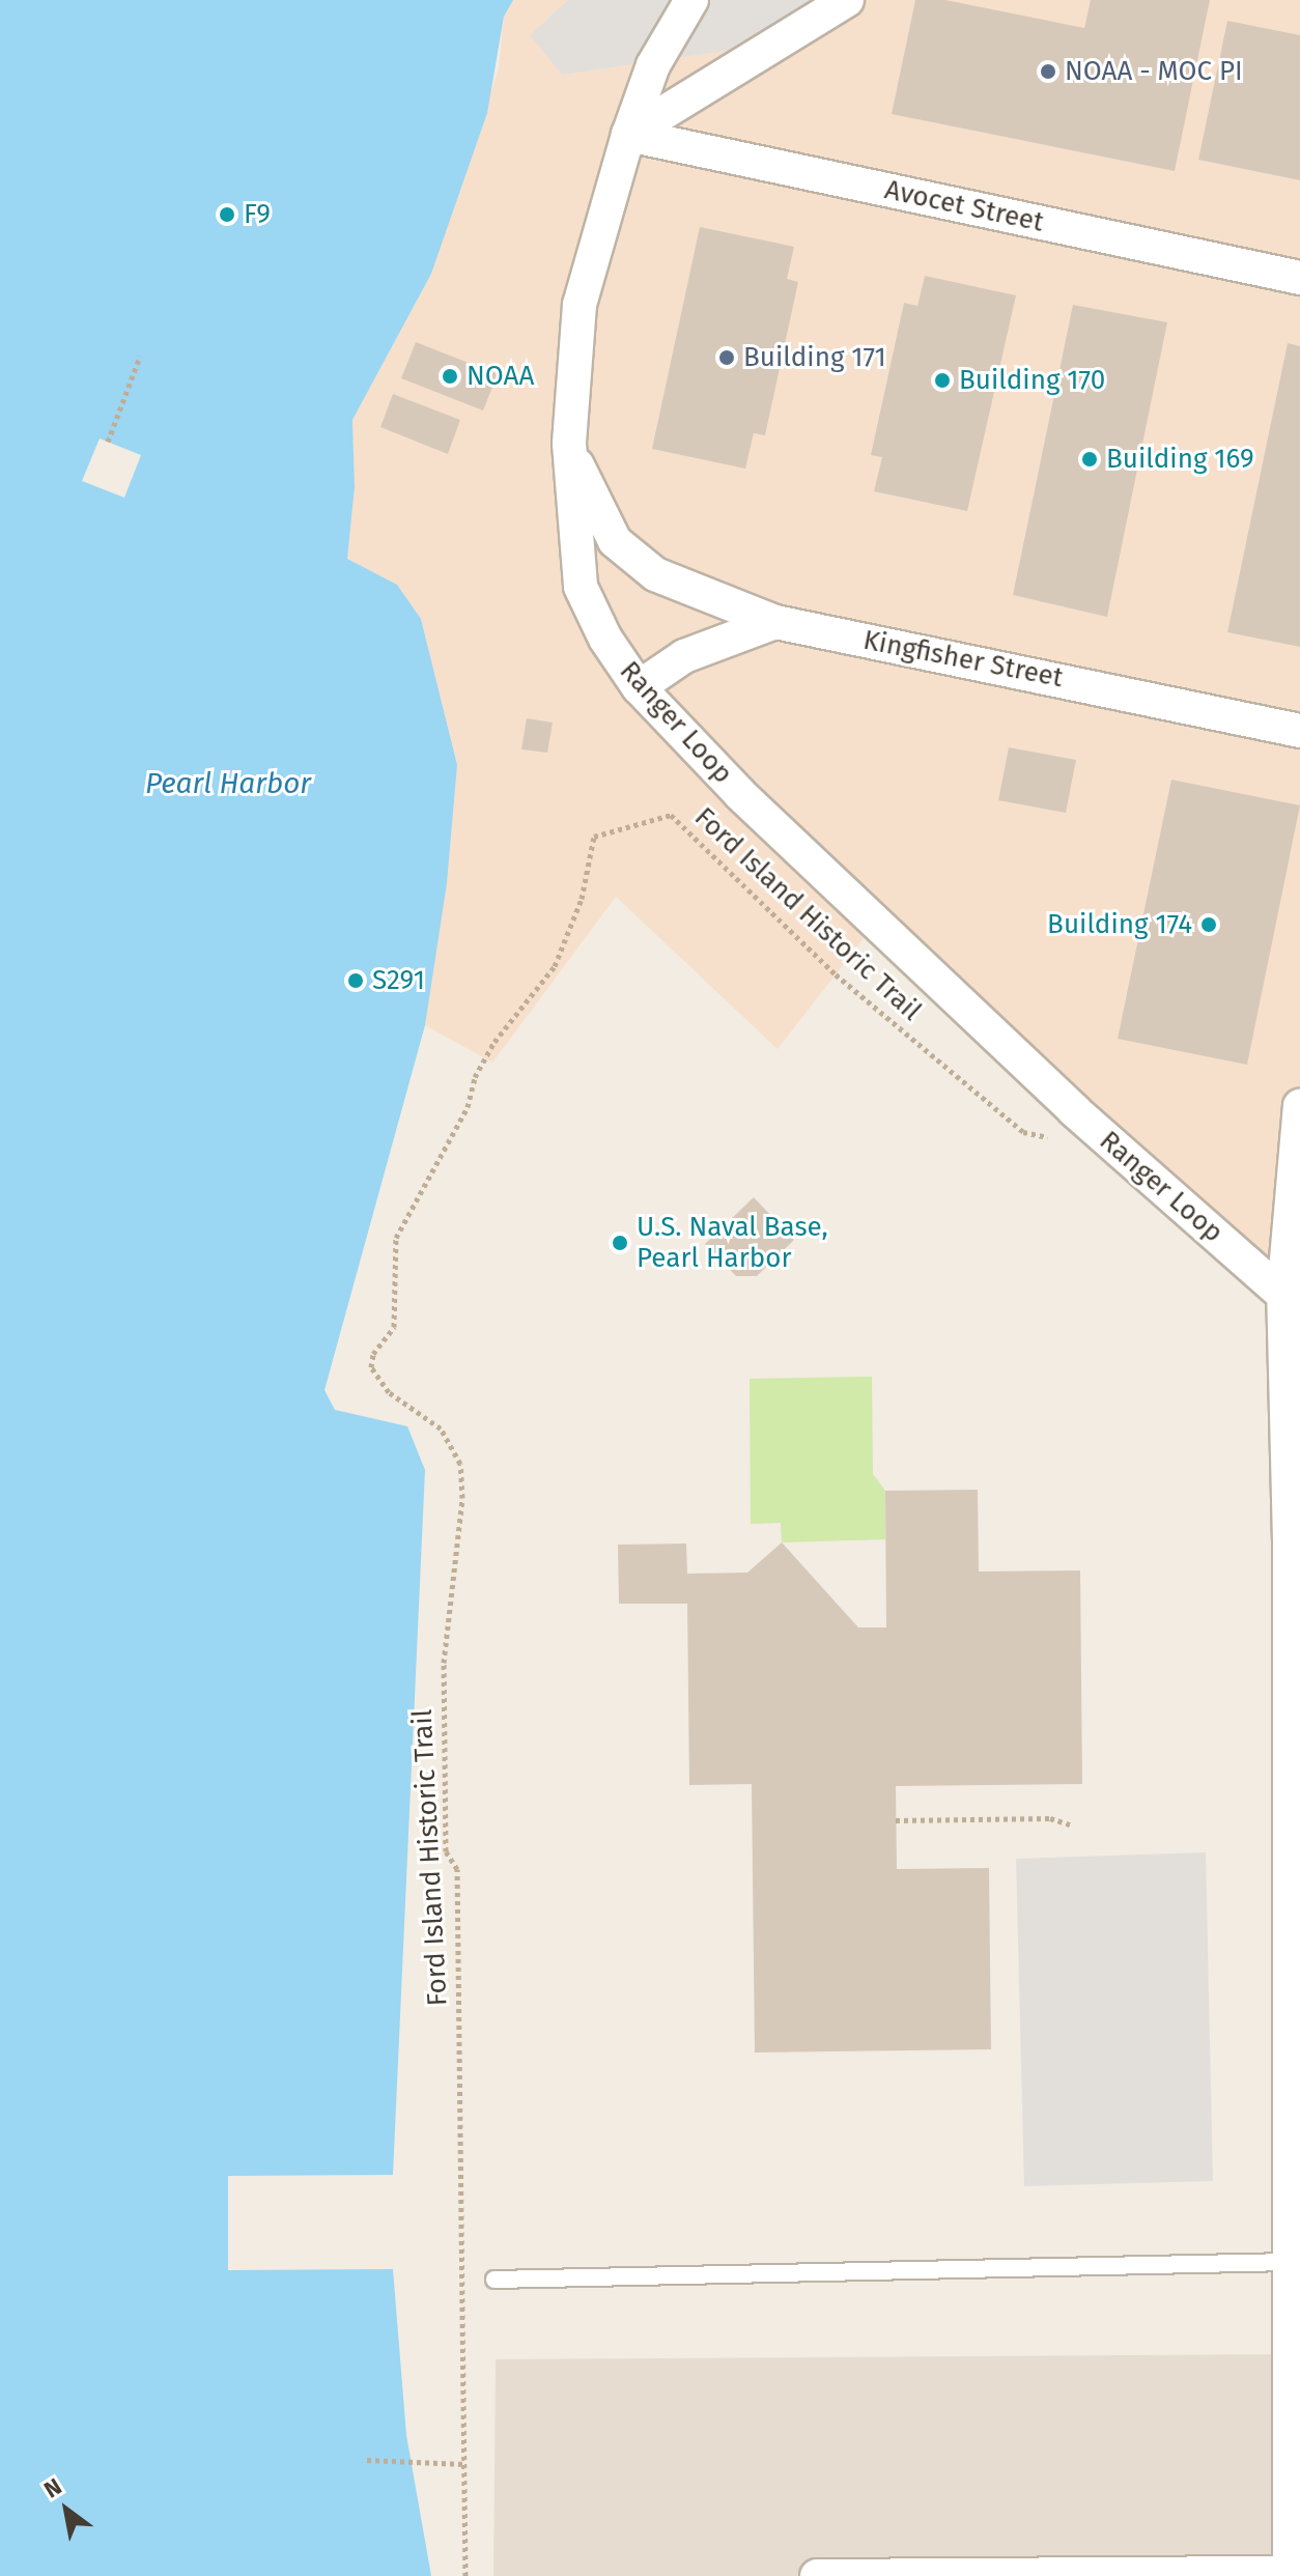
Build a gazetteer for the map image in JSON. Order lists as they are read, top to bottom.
{
  "streets": {
    "street": ["Avocet Street", "Kingfisher Street", "Ranger Loop"],
    "path": ["Ford Island Historic Trail"]
  },
  "crossings": [
    ["Avocet Street", "Ranger Loop"],
    ["Kingfisher Street", "Ranger Loop"]
  ],
  "water": ["Pearl Harbor"],
  "places": [
    "NOAA - MOC PI",
    "F9",
    "Building 171",
    "NOAA",
    "Building 170",
    "Building 169",
    "Building 174",
    "S291",
    "U.S. Naval Base, Pearl Harbor"
  ],
  "north": "top left"
}
